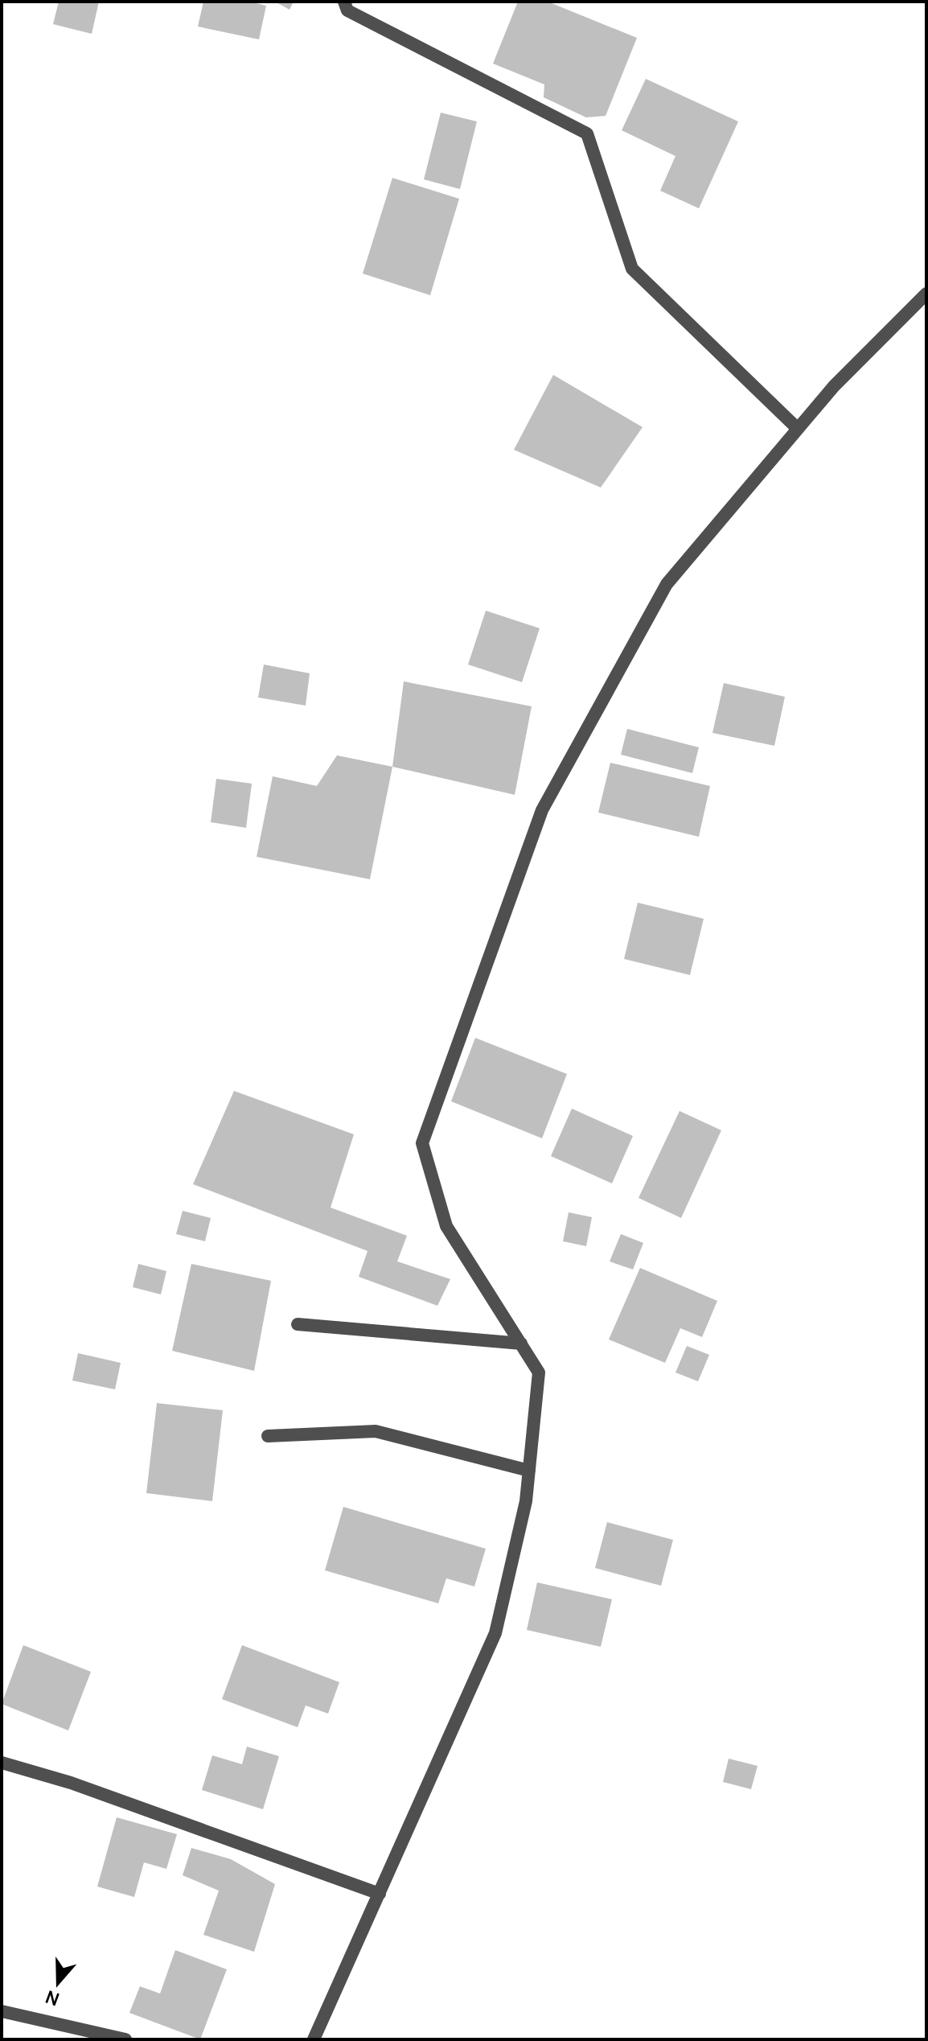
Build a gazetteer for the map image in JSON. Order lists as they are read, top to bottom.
{
  "north": "bottom"
}
